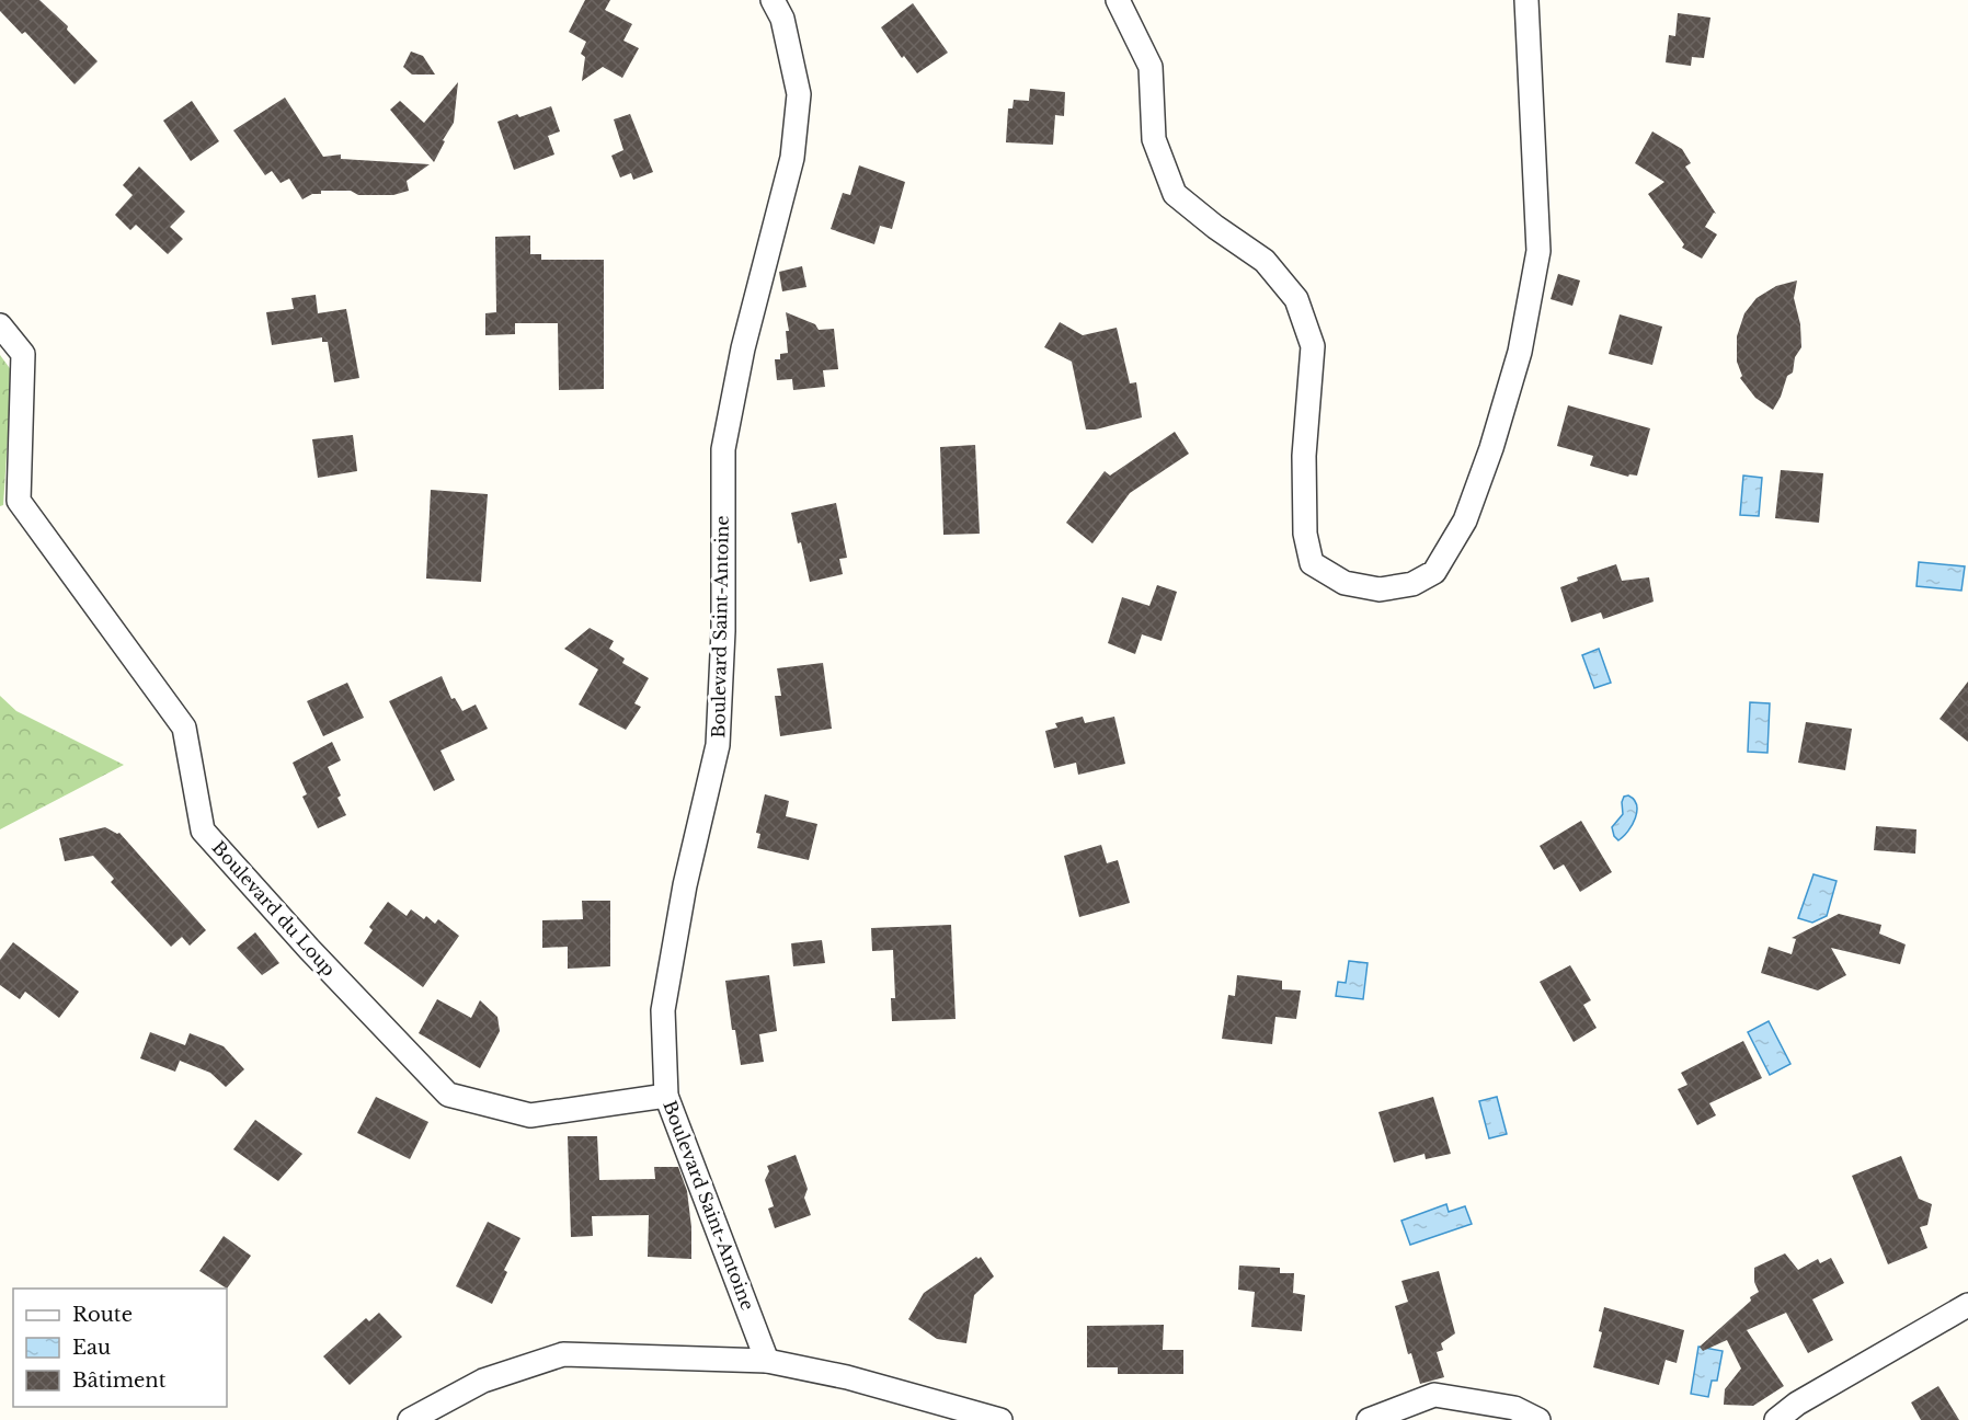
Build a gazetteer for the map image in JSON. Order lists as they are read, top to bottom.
{
  "streets": {
    "street": ["Boulevard Saint-Antoine", "Boulevard du Loup"]
  },
  "crossings": [
    ["Boulevard Saint-Antoine", "Boulevard du Loup"]
  ],
  "legend": ["Route", "Eau", "Bâtiment"]
}
